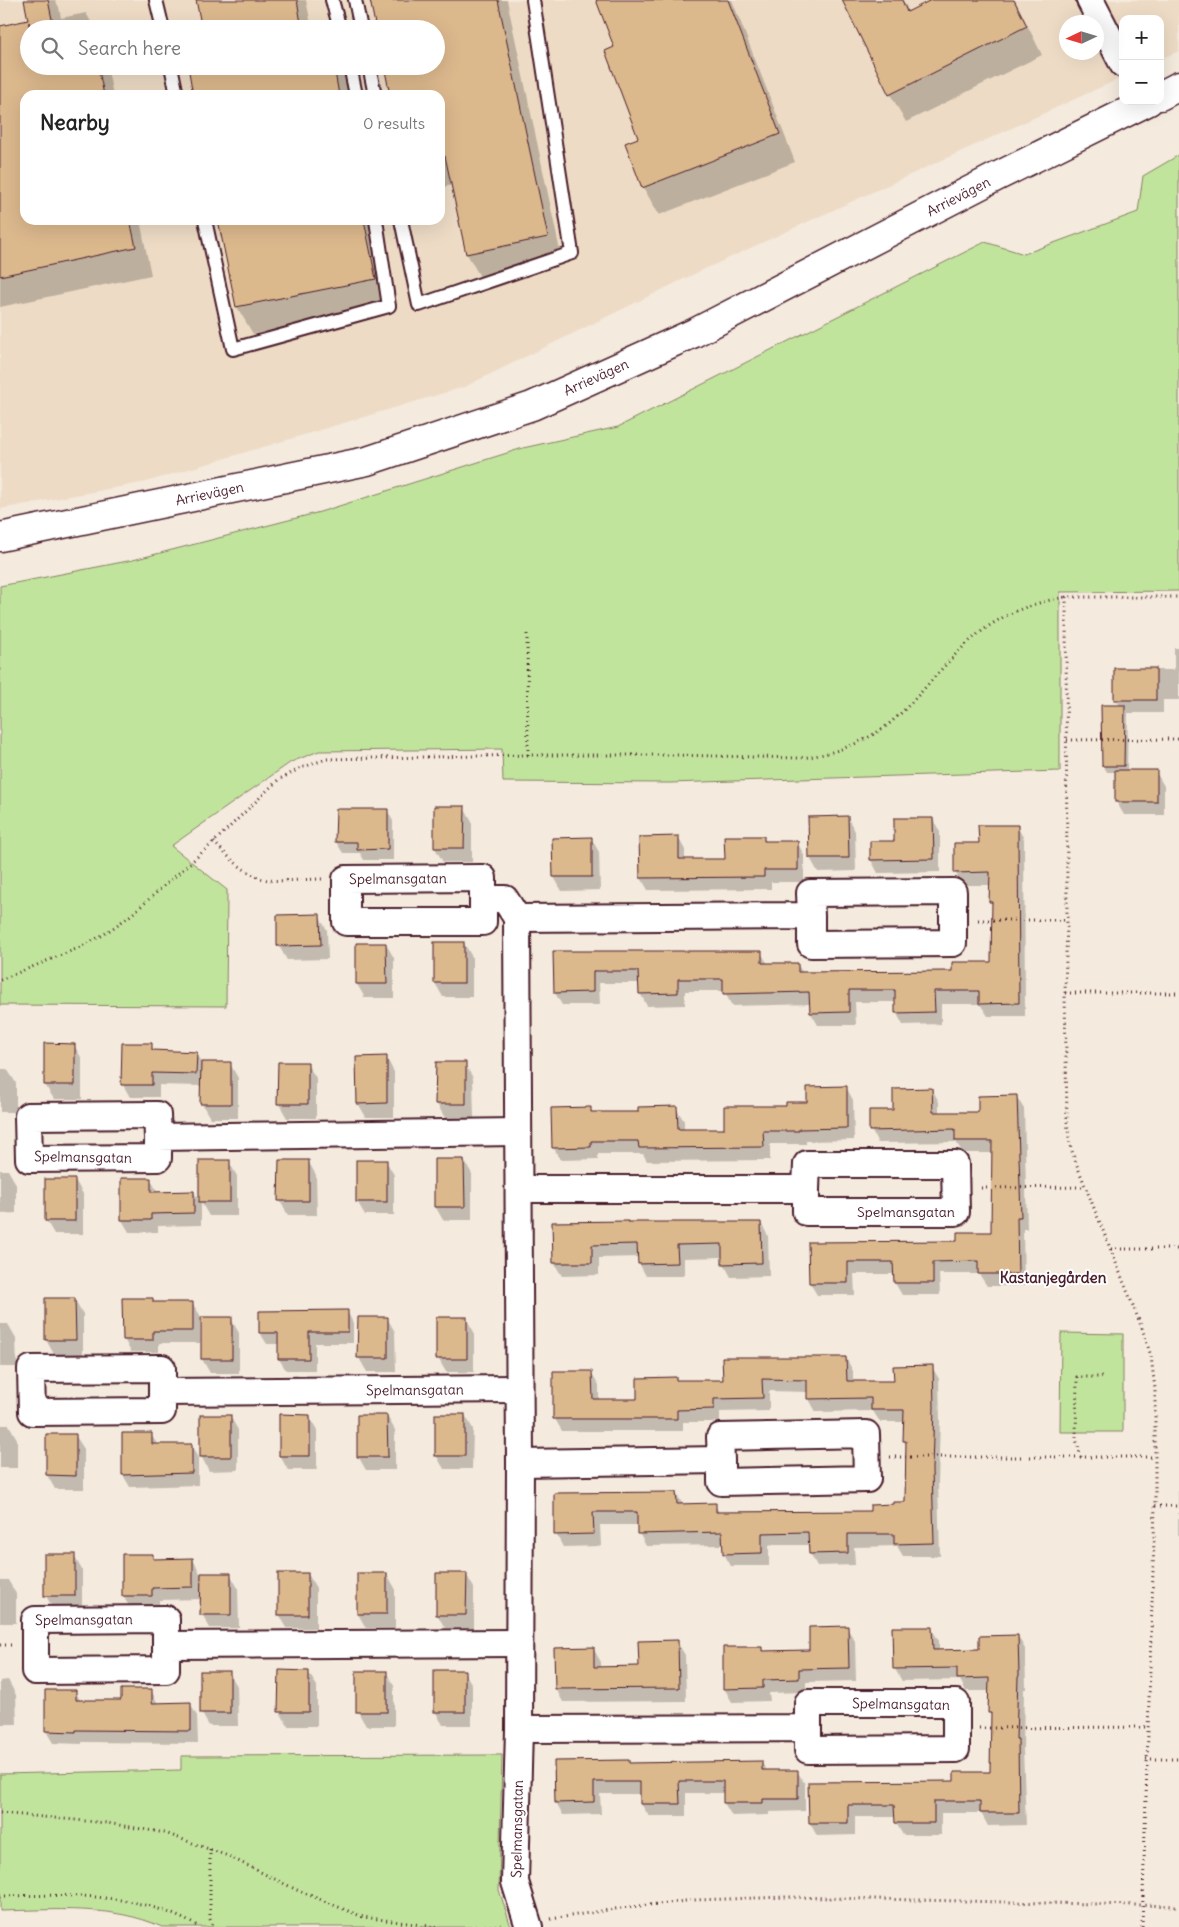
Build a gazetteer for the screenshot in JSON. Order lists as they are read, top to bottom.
{
  "streets": {
    "main road": ["Arrievägen"],
    "street": ["Spelmansgatan"]
  },
  "districts": ["Kastanjegården"],
  "north": "left",
  "page": {
    "map_buttons": ["+", "−"],
    "search": "Search here",
    "heading": ["Nearby", "0 results"]
  }
}
